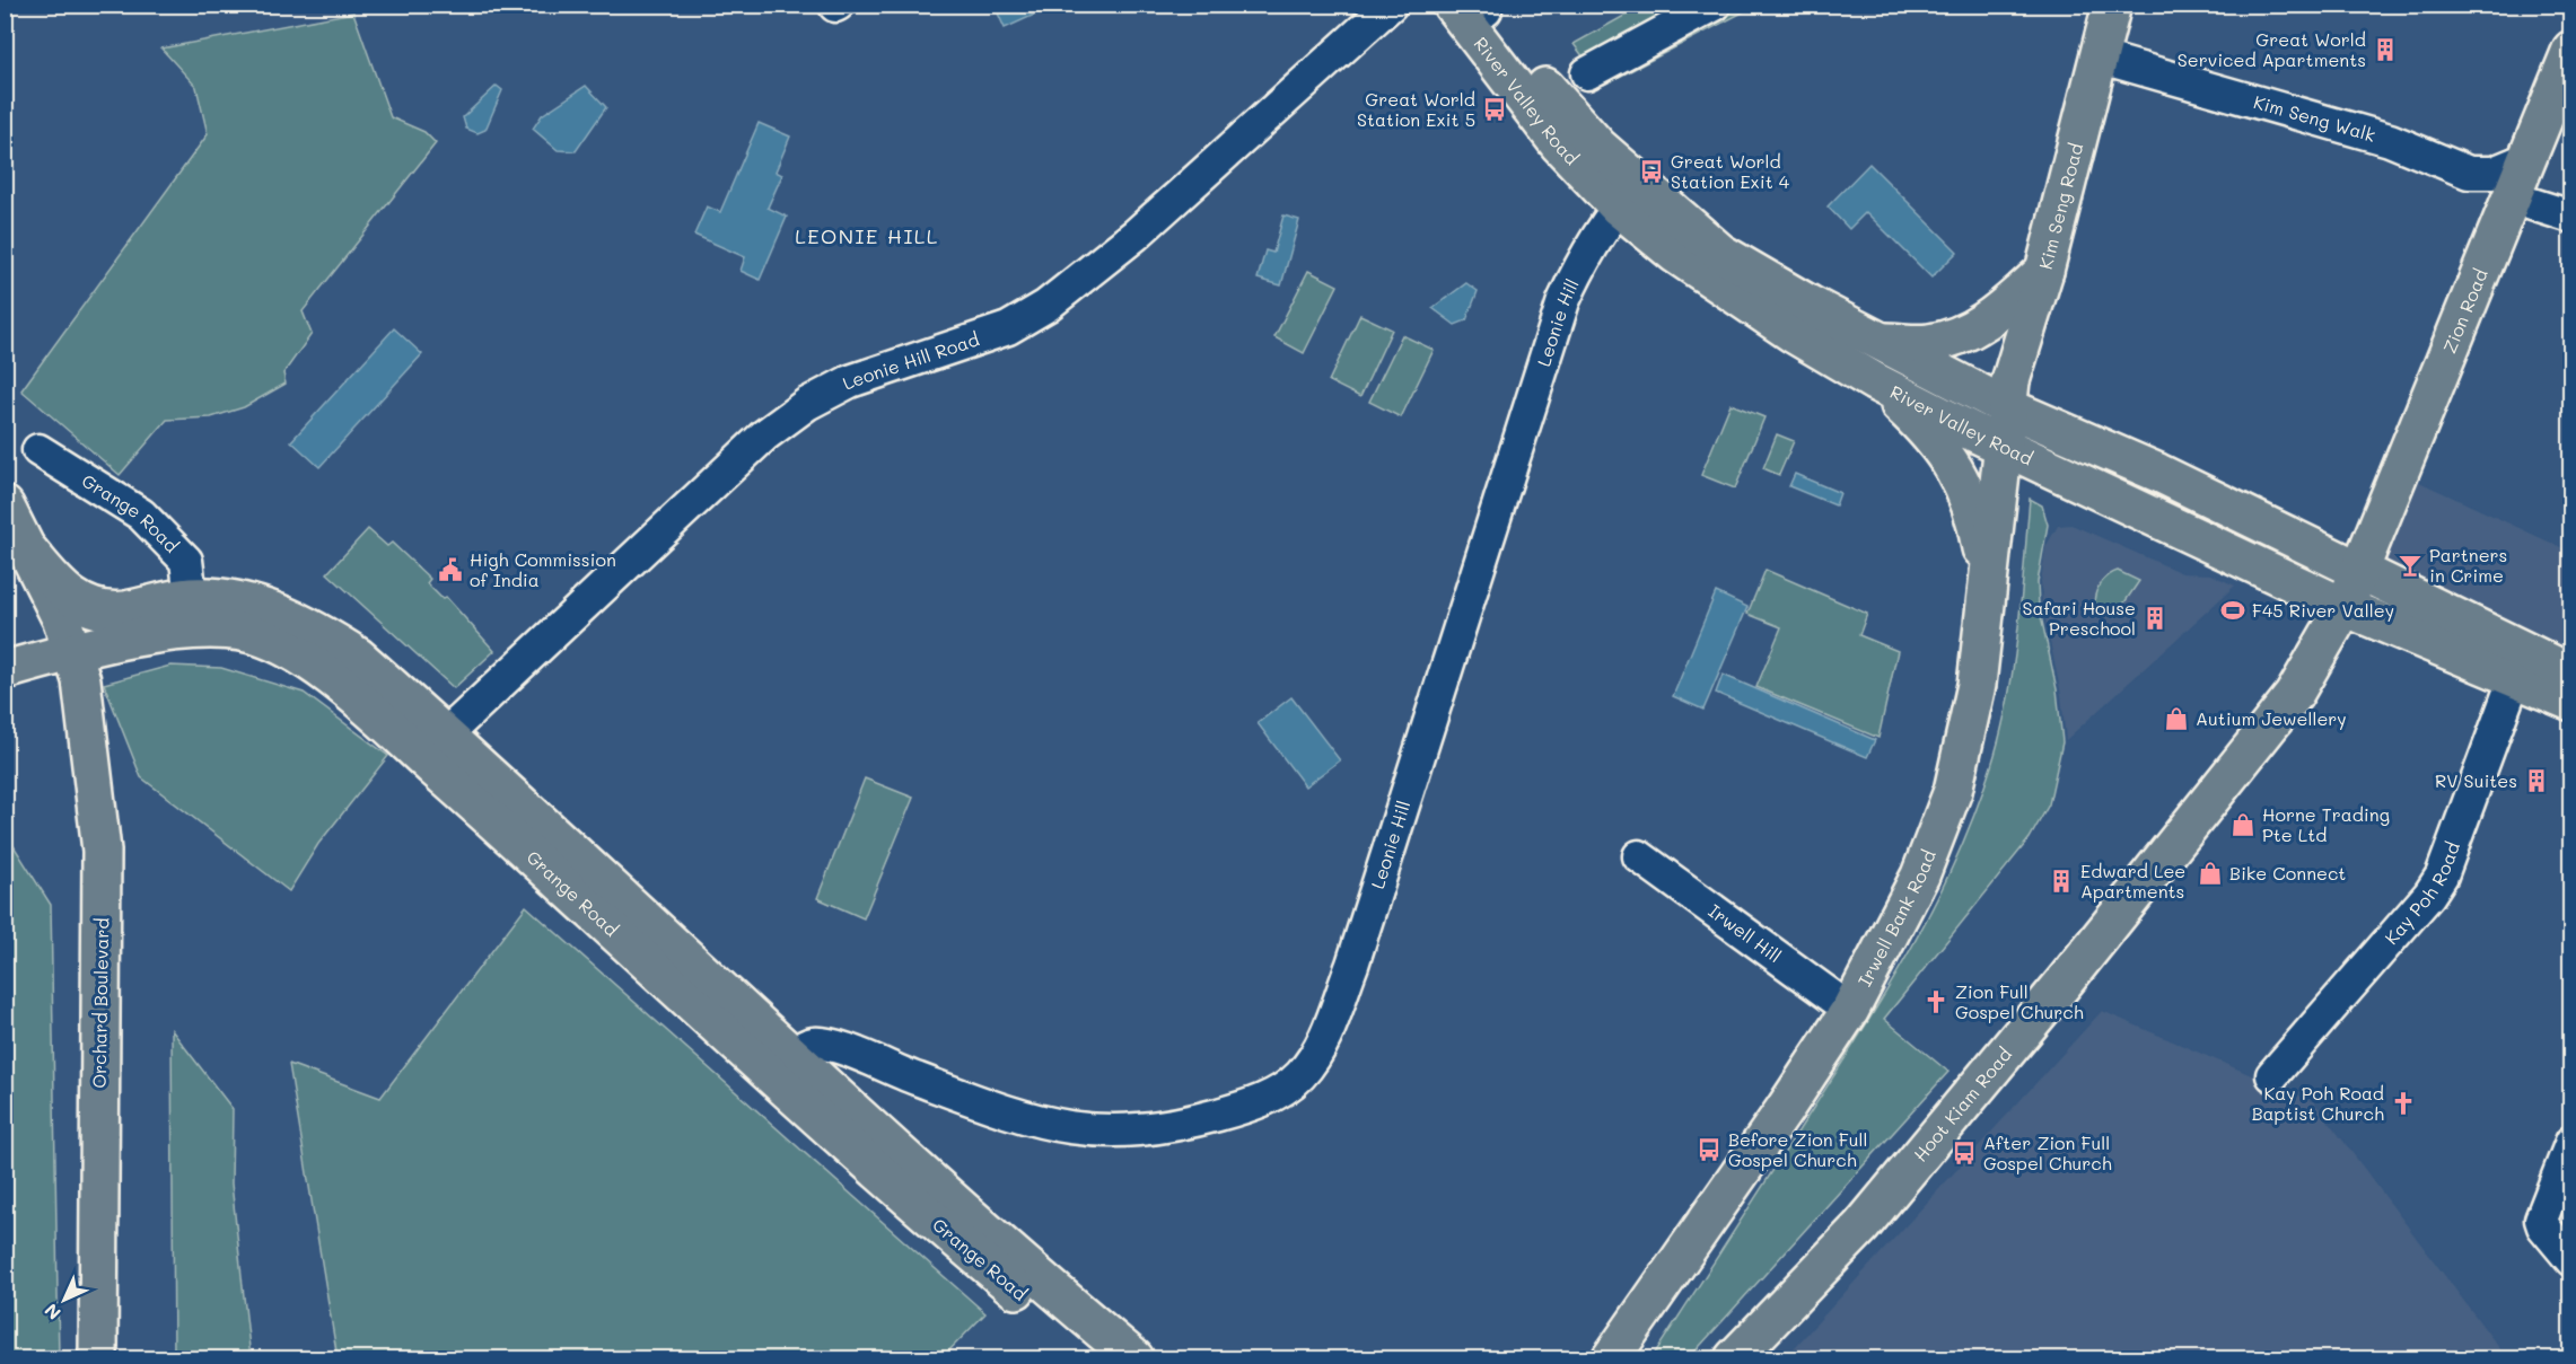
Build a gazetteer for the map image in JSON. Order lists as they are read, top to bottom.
{
  "streets": {
    "main road": [
      "River Valley Road",
      "Kim Seng Road",
      "Zion Road",
      "Grange Road",
      "Irwell Bank Road",
      "Orchard Boulevard",
      "Hoot Kiam Road"
    ],
    "street": [
      "Kim Seng Walk",
      "Leonie Hill",
      "Leonie Hill Road",
      "Kay Poh Road",
      "Irwell Hill"
    ]
  },
  "crossings": [
    ["River Valley Road", "Kim Seng Road"],
    ["River Valley Road", "Zion Road"],
    ["River Valley Road", "Leonie Hill"],
    ["River Valley Road", "Kay Poh Road"],
    ["River Valley Road", "Irwell Bank Road"],
    ["River Valley Road", "Hoot Kiam Road"],
    ["Kim Seng Walk", "Kim Seng Road"],
    ["Kim Seng Walk", "Zion Road"],
    ["Kim Seng Road", "Irwell Bank Road"],
    ["Zion Road", "Hoot Kiam Road"],
    ["Leonie Hill", "Grange Road"],
    ["Leonie Hill Road", "Grange Road"],
    ["Grange Road", "Orchard Boulevard"],
    ["Irwell Bank Road", "Irwell Hill"]
  ],
  "districts": ["LEONIE HILL"],
  "places": {
    "building": [
      "Great World Serviced Apartments",
      "Safari House Preschool",
      "RV Suites",
      "Edward Lee Apartments"
    ],
    "bus stop": [
      "Great World Station Exit 5",
      "Great World Station Exit 4",
      "Before Zion Full Gospel Church",
      "After Zion Full Gospel Church"
    ],
    "bar": ["Partners in Crime"],
    "public building": ["High Commission of India"],
    "sports": ["F45 River Valley"],
    "shop": ["Autium Jewellery", "Horne Trading Pte Ltd", "Bike Connect"],
    "church": ["Zion Full Gospel Church", "Kay Poh Road Baptist Church"]
  },
  "north": "bottom left"
}
